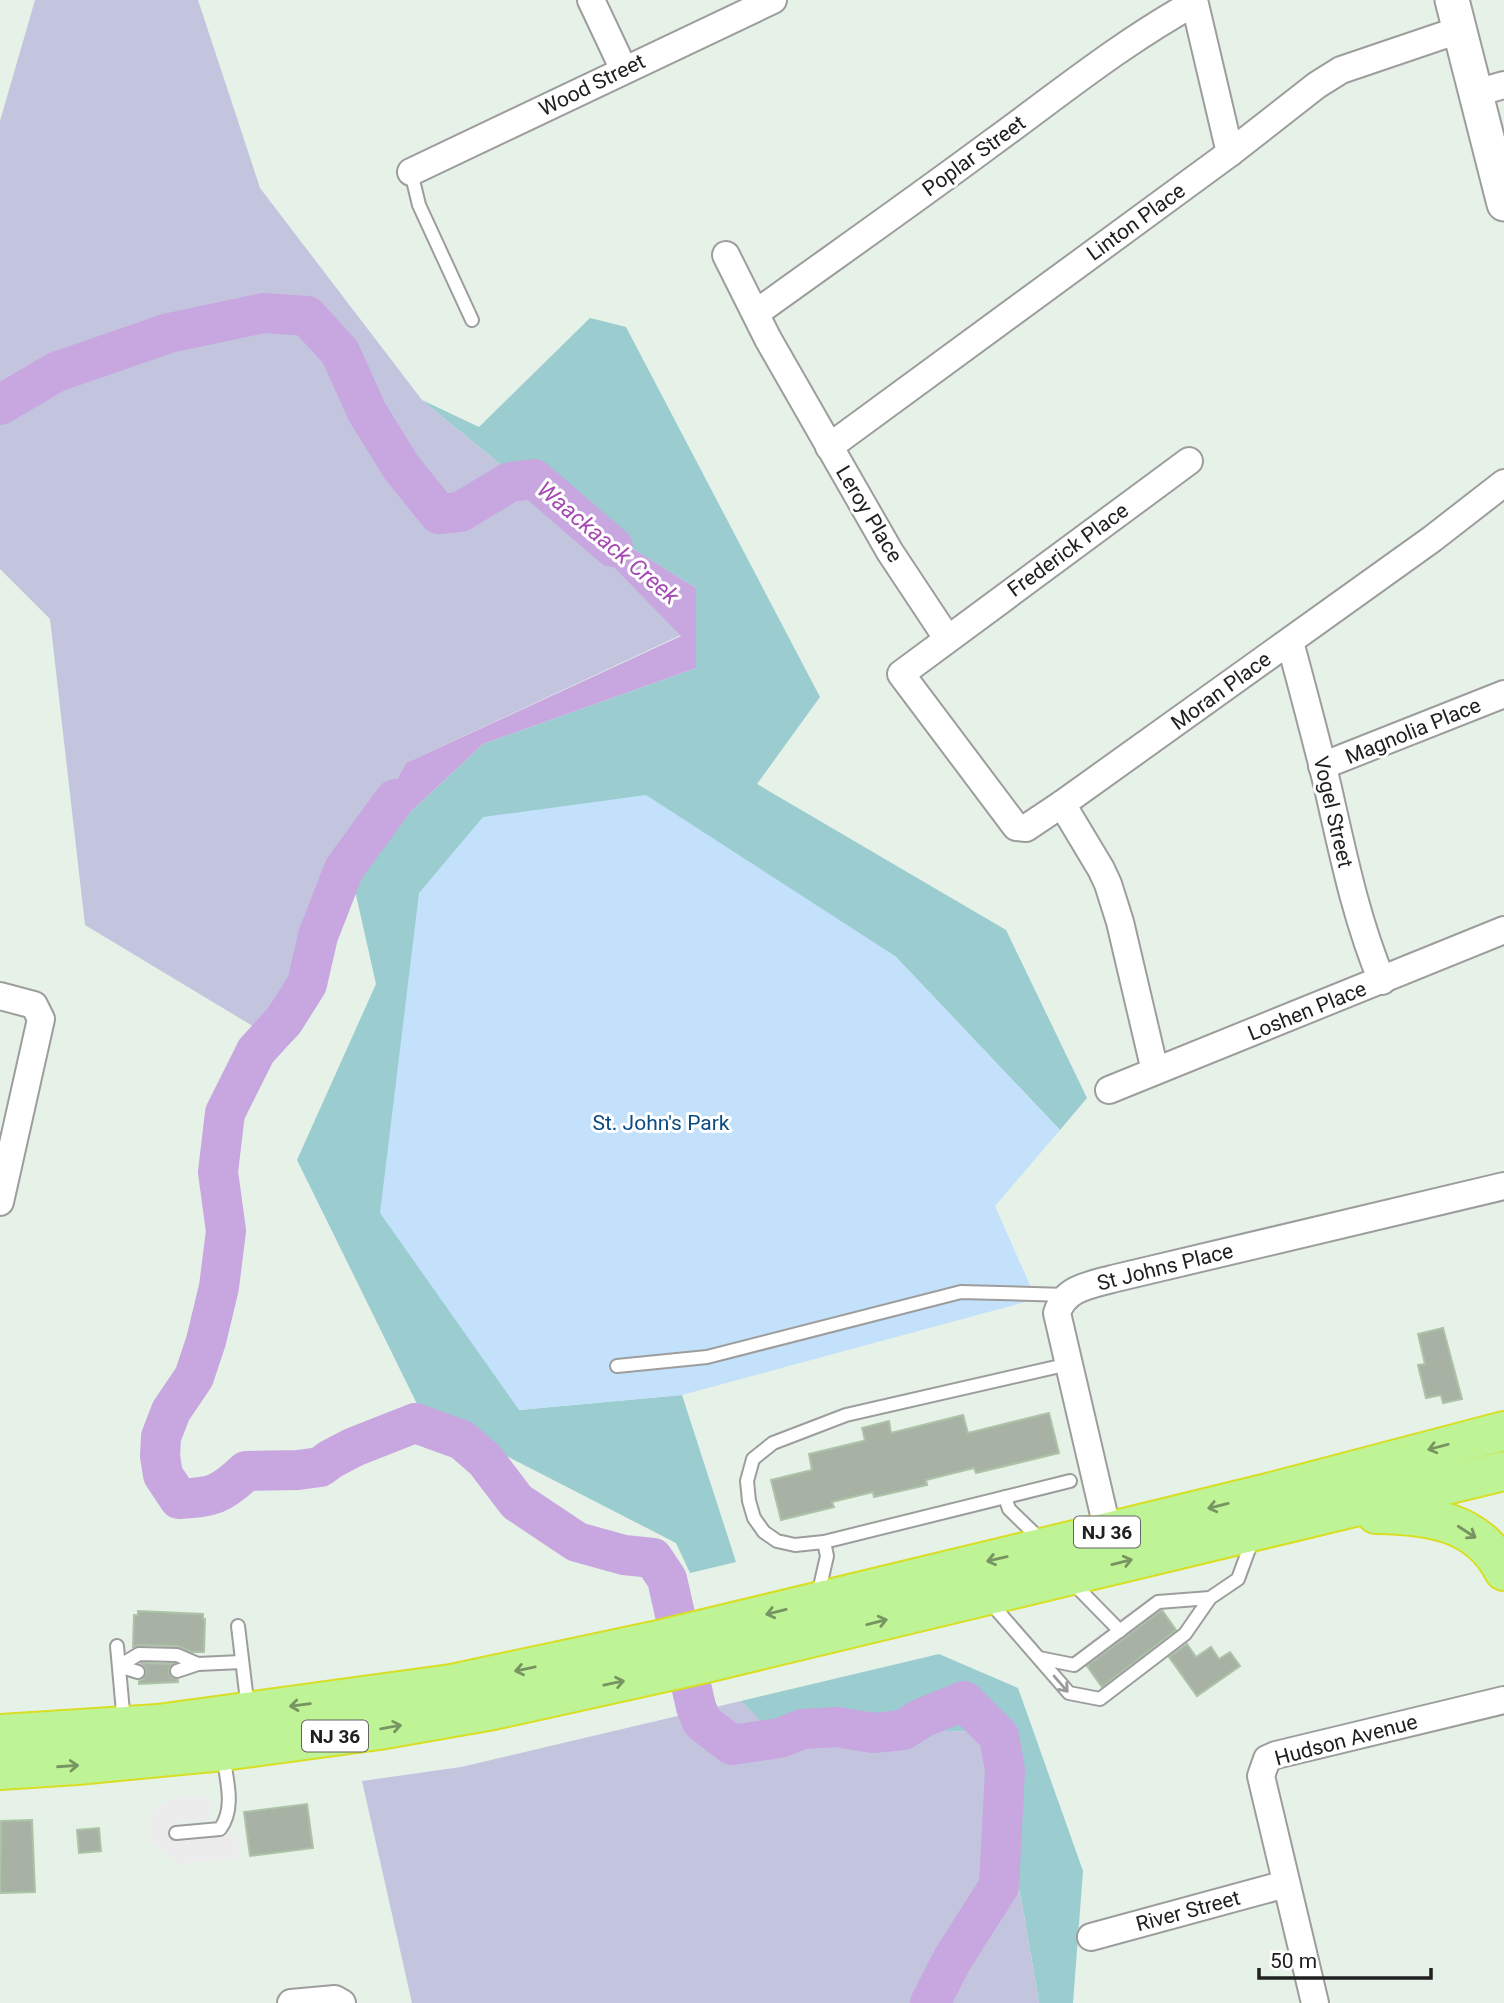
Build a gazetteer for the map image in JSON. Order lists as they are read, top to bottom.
{
  "streets": {
    "highway": ["NJ 36"],
    "street": [
      "Wood Street",
      "Poplar Street",
      "Linton Place",
      "Leroy Place",
      "Frederick Place",
      "Moran Place",
      "Magnolia Place",
      "Vogel Street",
      "Loshen Place",
      "St Johns Place",
      "Hudson Avenue",
      "River Street"
    ]
  },
  "crossings": [
    ["Poplar Street", "Leroy Place"],
    ["Linton Place", "Leroy Place"],
    ["Leroy Place", "Frederick Place"],
    ["Leroy Place", "Moran Place"],
    ["Frederick Place", "Moran Place"],
    ["Moran Place", "Vogel Street"],
    ["Magnolia Place", "Vogel Street"],
    ["Vogel Street", "Loshen Place"],
    ["Hudson Avenue", "River Street"]
  ],
  "water": ["Waackaack Creek"],
  "parks": ["St. John's Park"],
  "scale_bar": "50 m"
}
